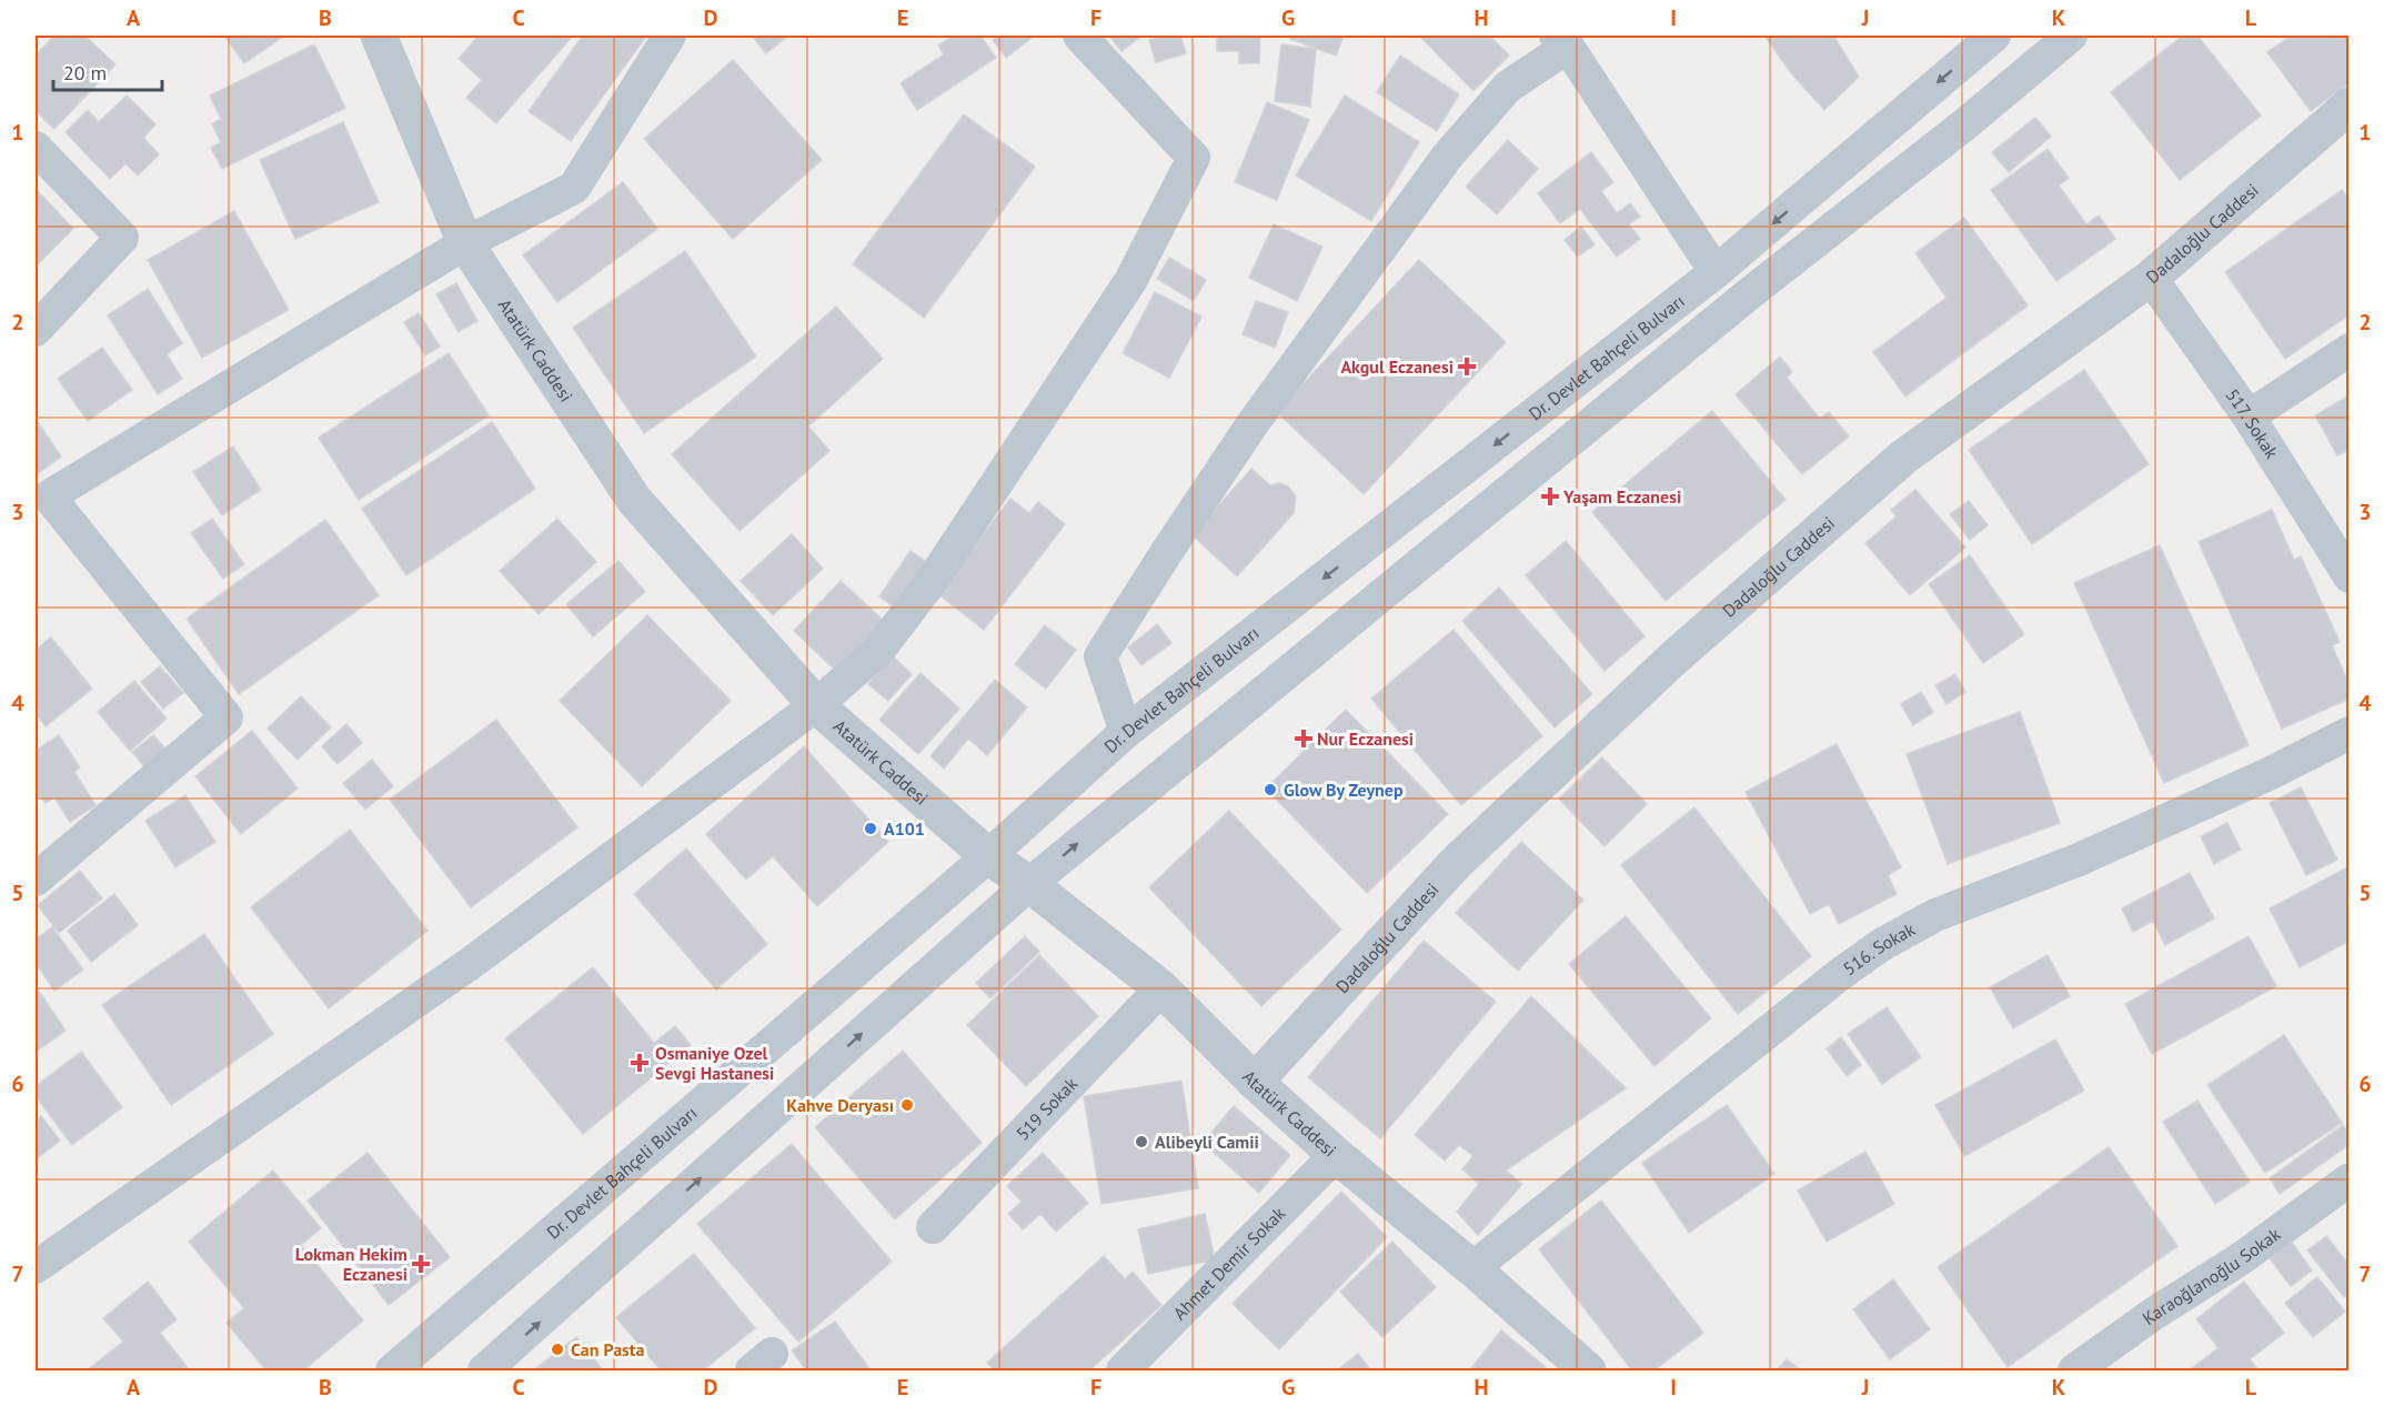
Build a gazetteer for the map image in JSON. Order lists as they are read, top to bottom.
{
  "streets": {
    "street": [
      "Dadaloğlu Caddesi",
      "Atatürk Caddesi",
      "Dr. Devlet Bahçeli Bulvarı",
      "517. Sokak",
      "516. Sokak",
      "519 Sokak",
      "Ahmet Demir Sokak",
      "Karaoğlanoğlu Sokak"
    ]
  },
  "crossings": [
    ["Dadaloğlu Caddesi", "Atatürk Caddesi"],
    ["Dadaloğlu Caddesi", "517. Sokak"],
    ["Atatürk Caddesi", "Dr. Devlet Bahçeli Bulvarı"],
    ["Atatürk Caddesi", "516. Sokak"],
    ["Atatürk Caddesi", "519 Sokak"],
    ["Atatürk Caddesi", "Ahmet Demir Sokak"]
  ],
  "places": {
    "health": [
      "Akgul Eczanesi",
      "Yaşam Eczanesi",
      "Nur Eczanesi",
      "Osmaniye Ozel Sevgi Hastanesi",
      "Lokman Hekim Eczanesi"
    ],
    "other": [
      "Glow By Zeynep",
      "A101",
      "Kahve Deryası",
      "Alibeyli Camii",
      "Can Pasta"
    ]
  },
  "scale_bar": "20 m",
  "grid": {
    "columns": [
      "A",
      "B",
      "C",
      "D",
      "E",
      "F",
      "G",
      "H",
      "I",
      "J",
      "K",
      "L"
    ],
    "rows": [
      "1",
      "2",
      "3",
      "4",
      "5",
      "6",
      "7"
    ]
  }
}
